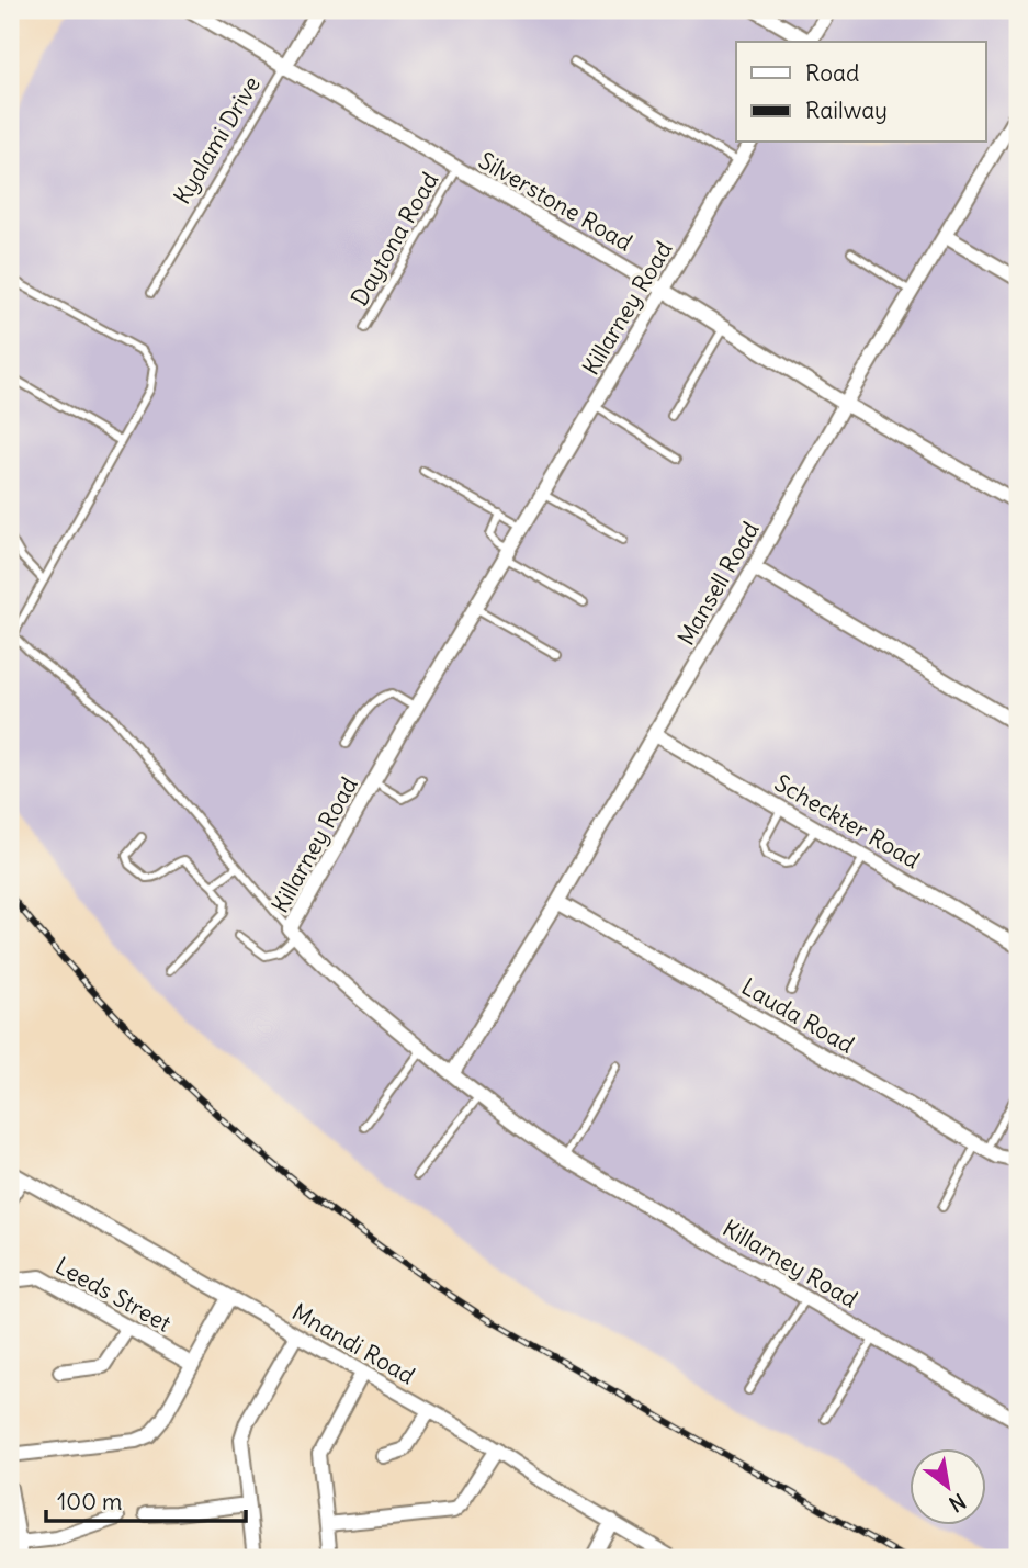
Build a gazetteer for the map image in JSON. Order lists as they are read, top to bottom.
{
  "streets": {
    "street": [
      "Kyalami Drive",
      "Silverstone Road",
      "Killarney Road",
      "Mansell Road",
      "Scheckter Road",
      "Lauda Road",
      "Leeds Street",
      "Mnandi Road"
    ],
    "lane": ["Daytona Road"]
  },
  "crossings": [
    ["Kyalami Drive", "Silverstone Road"],
    ["Silverstone Road", "Daytona Road"],
    ["Silverstone Road", "Killarney Road"],
    ["Silverstone Road", "Mansell Road"],
    ["Killarney Road", "Mansell Road"],
    ["Mansell Road", "Scheckter Road"],
    ["Mansell Road", "Lauda Road"]
  ],
  "legend": ["Road", "Railway"],
  "scale_bar": "100 m",
  "north": "bottom right"
}
